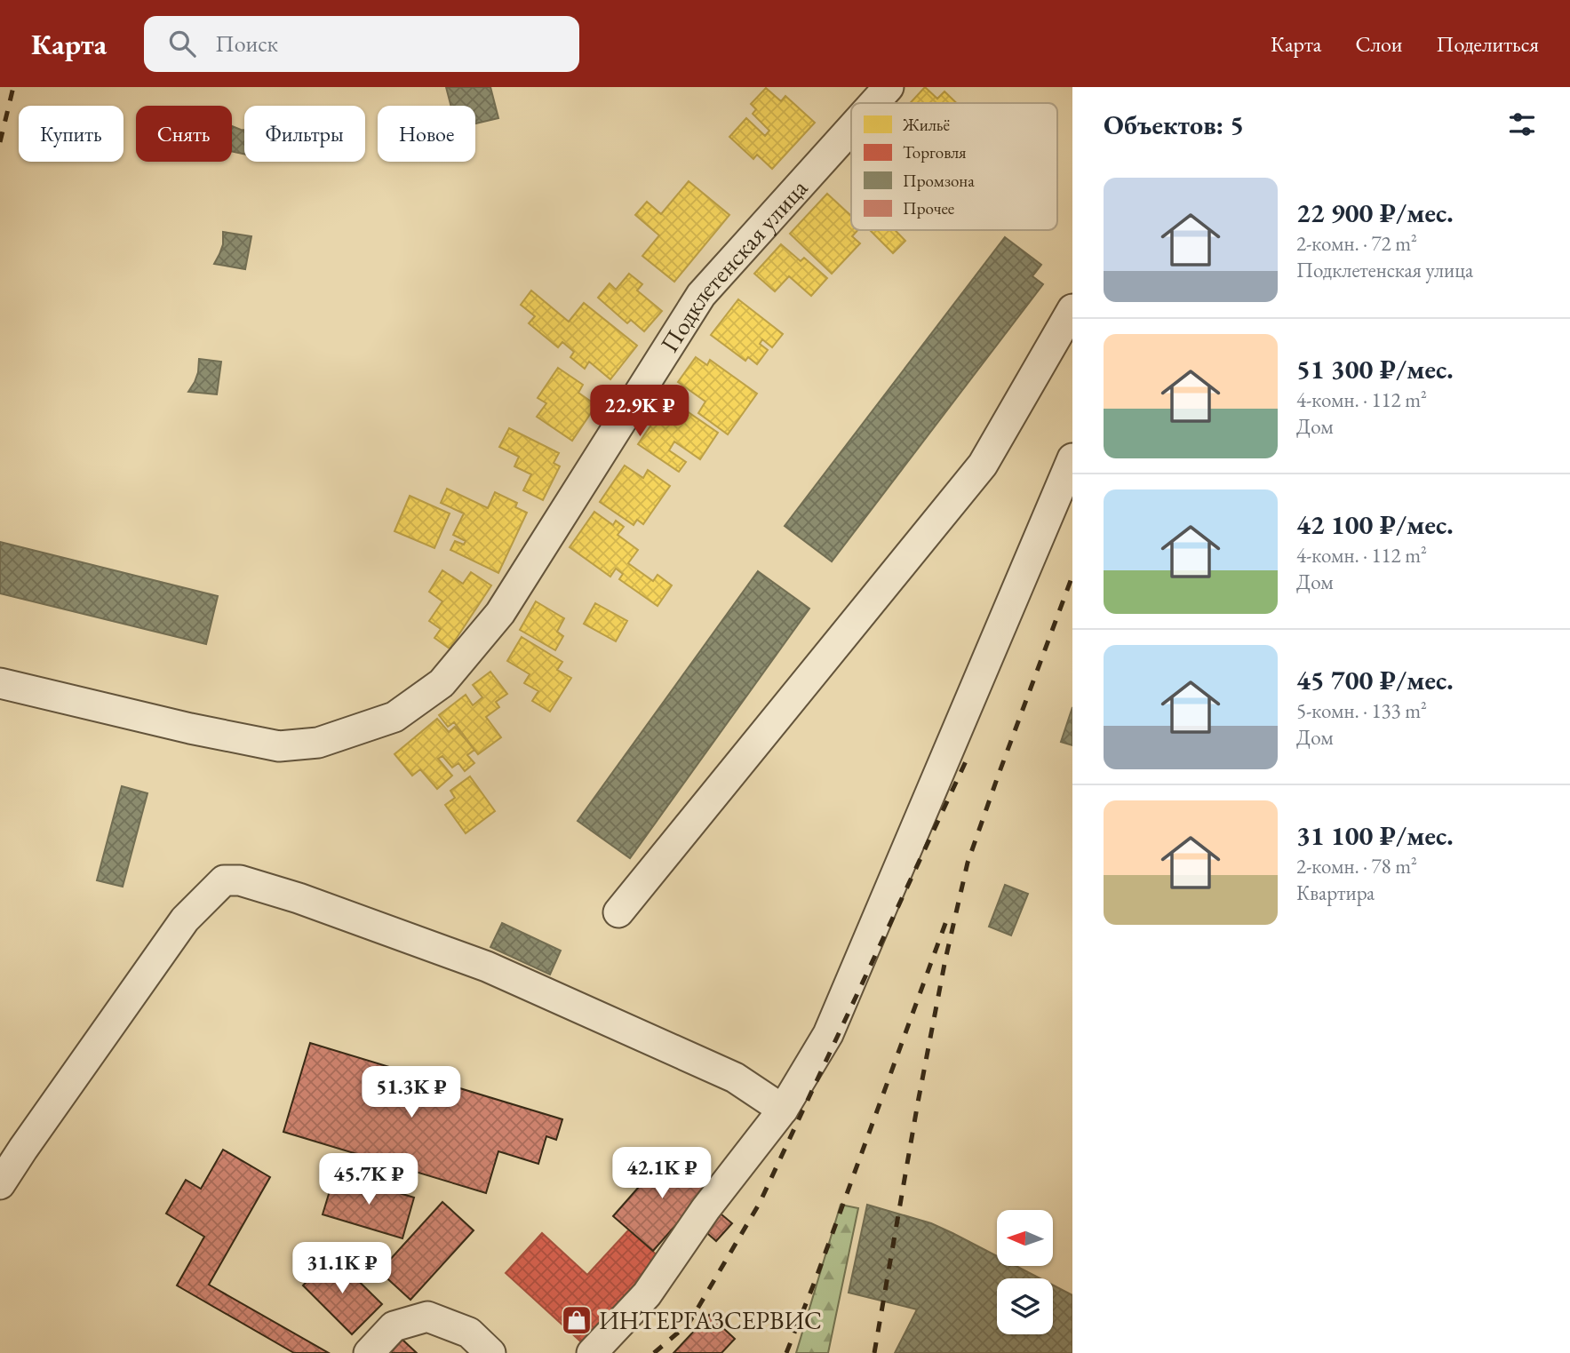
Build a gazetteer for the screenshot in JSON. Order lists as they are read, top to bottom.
{
  "streets": {
    "street": ["Подклетенская улица"]
  },
  "places": {
    "shop": ["ИНТЕРГАЗСЕРВИС"]
  },
  "legend": [
    "Жильё",
    "Торговля",
    "Промзона",
    "Прочее"
  ],
  "north": "left",
  "page": {
    "header": "Карта",
    "search": "Поиск",
    "nav": ["Карта", "Слои", "Поделиться"],
    "heading": "Объектов: 5",
    "chip": [
      "Купить",
      "Снять",
      "Фильтры",
      "Новое"
    ],
    "list": [
      {
        "name": "22 900 ₽/мес.",
        "note": "2-комн. · 72 m² · Подклетенская улица"
      },
      {
        "name": "51 300 ₽/мес.",
        "note": "4-комн. · 112 m² · Дом"
      },
      {
        "name": "42 100 ₽/мес.",
        "note": "4-комн. · 112 m² · Дом"
      },
      {
        "name": "45 700 ₽/мес.",
        "note": "5-комн. · 133 m² · Дом"
      },
      {
        "name": "31 100 ₽/мес.",
        "note": "2-комн. · 78 m² · Квартира"
      }
    ],
    "price": [
      "22.9K ₽",
      "51.3K ₽",
      "42.1K ₽",
      "45.7K ₽",
      "31.1K ₽"
    ]
  }
}
